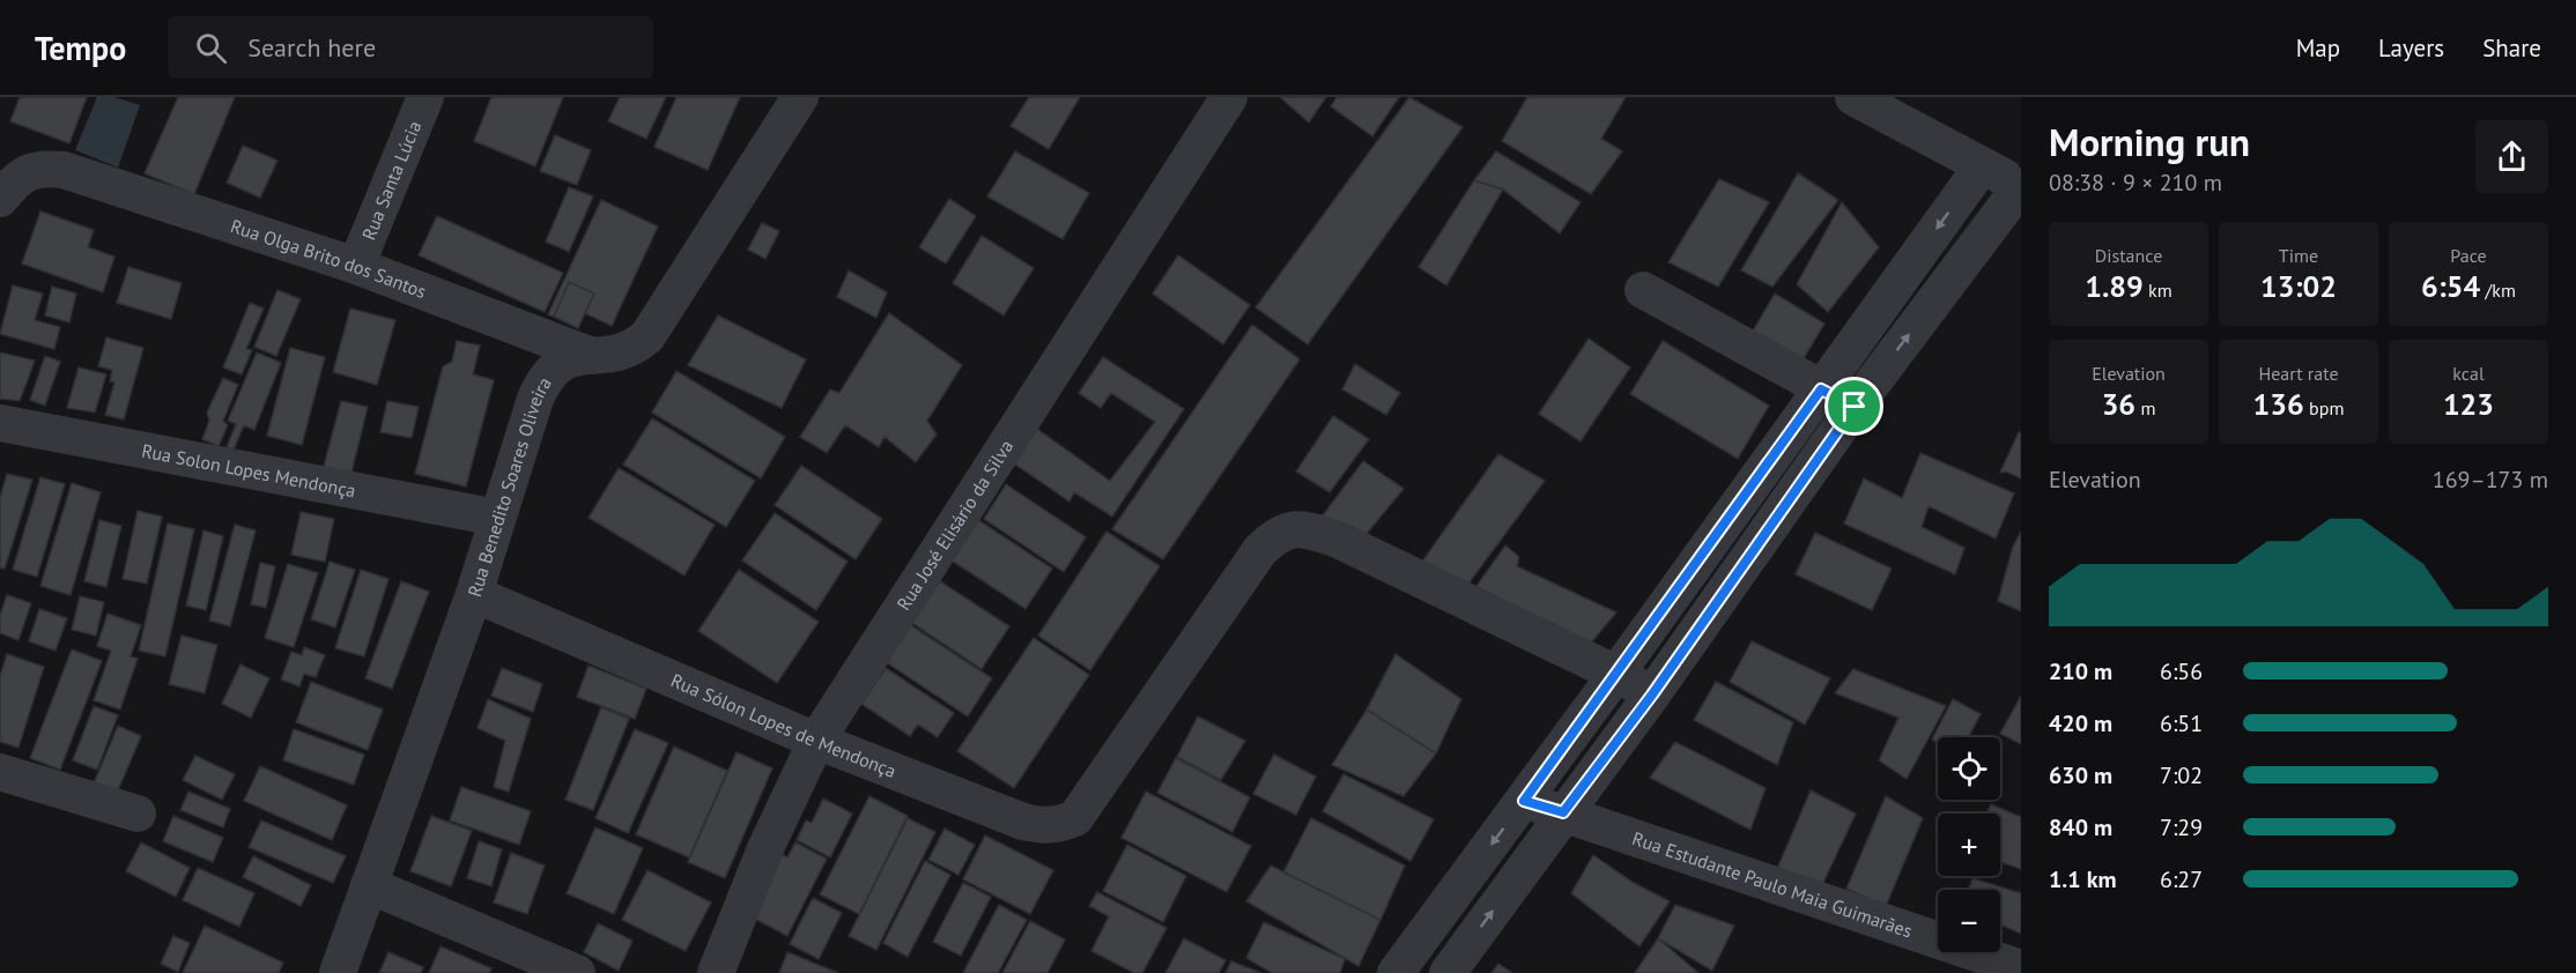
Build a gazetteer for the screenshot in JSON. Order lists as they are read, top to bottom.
{
  "streets": {
    "street": [
      "Rua Santa Lúcia",
      "Rua Olga Brito dos Santos",
      "Rua Solon Lopes Mendonça",
      "Rua Benedito Soares Oliveira",
      "Rua José Elisário da Silva",
      "Rua Sólon Lopes de Mendonça",
      "Rua Estudante Paulo Maia Guimarães"
    ]
  },
  "crossings": [
    ["Rua Santa Lúcia", "Rua Olga Brito dos Santos"],
    ["Rua Olga Brito dos Santos", "Rua Benedito Soares Oliveira"],
    ["Rua Solon Lopes Mendonça", "Rua Benedito Soares Oliveira"],
    ["Rua Benedito Soares Oliveira", "Rua Sólon Lopes de Mendonça"],
    ["Rua José Elisário da Silva", "Rua Sólon Lopes de Mendonça"]
  ],
  "page": {
    "header": "Tempo",
    "search": "Search here",
    "nav": ["Map", "Layers", "Share"],
    "heading": ["Morning run", "08:38 · 9 × 210 m"],
    "stats": [
      ["Distance", "1.89 km"],
      ["Time", "13:02"],
      ["Pace", "6:54 /km"],
      ["Elevation", "36 m"],
      ["Heart rate", "136 bpm"],
      ["kcal", "123"]
    ],
    "chart": ["Elevation", "169–173 m"],
    "list": [
      {
        "name": "210 m",
        "note": "6:56"
      },
      {
        "name": "420 m",
        "note": "6:51"
      },
      {
        "name": "630 m",
        "note": "7:02"
      },
      {
        "name": "840 m",
        "note": "7:29"
      },
      {
        "name": "1.1 km",
        "note": "6:27"
      }
    ],
    "map_buttons": ["+", "−"]
  }
}
